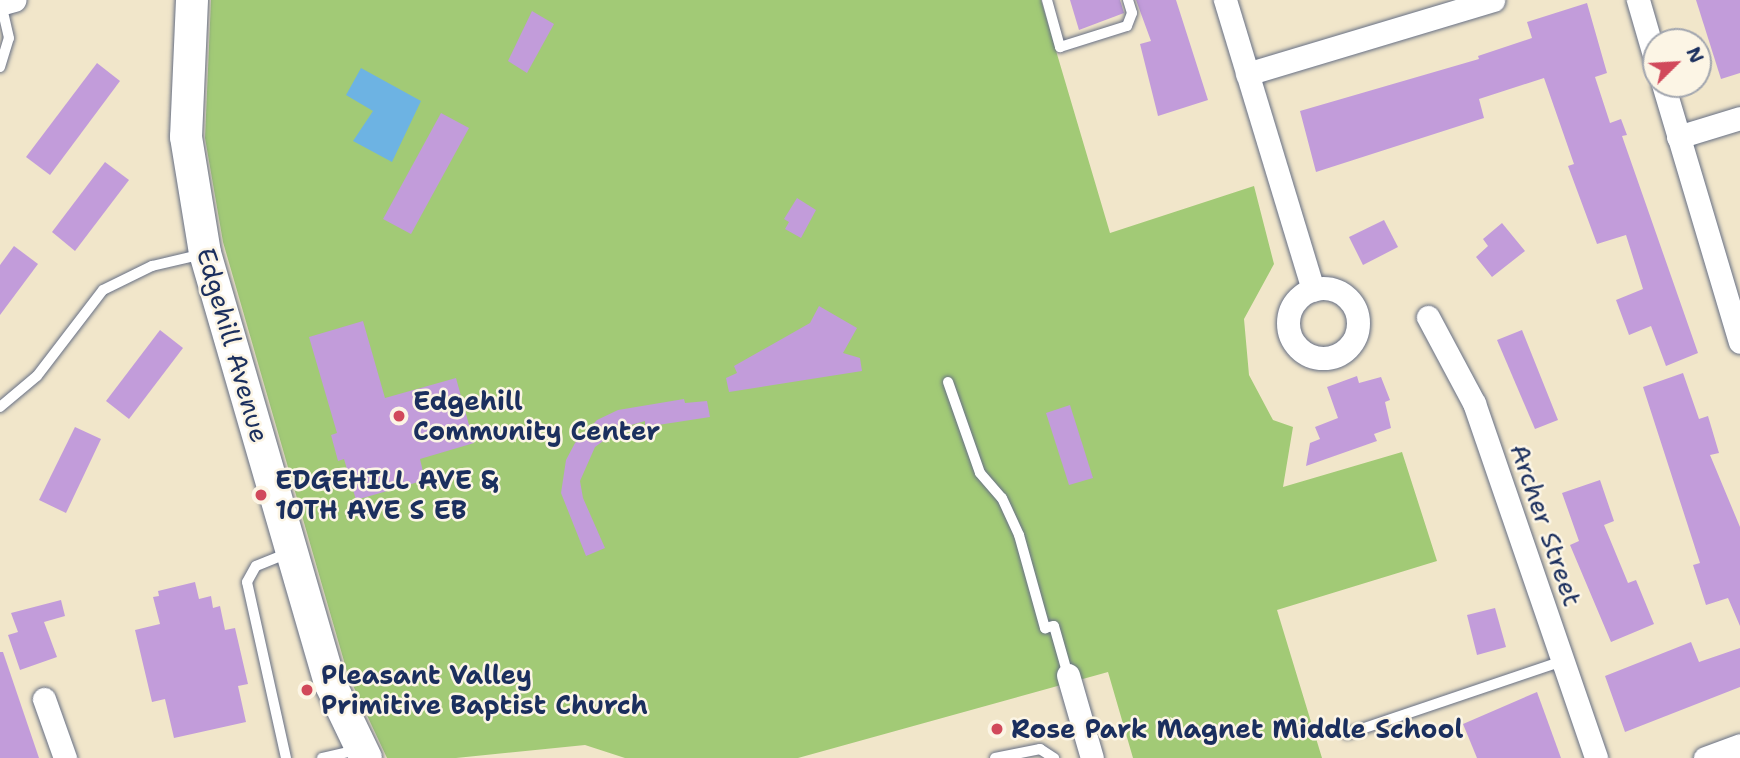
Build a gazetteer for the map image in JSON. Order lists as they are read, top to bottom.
{
  "streets": {
    "street": ["Edgehill Avenue", "Archer Street"]
  },
  "places": [
    "Edgehill Community Center",
    "EDGEHILL AVE & 10TH AVE S EB",
    "Pleasant Valley Primitive Baptist Church",
    "Rose Park Magnet Middle School"
  ],
  "north": "top right"
}
